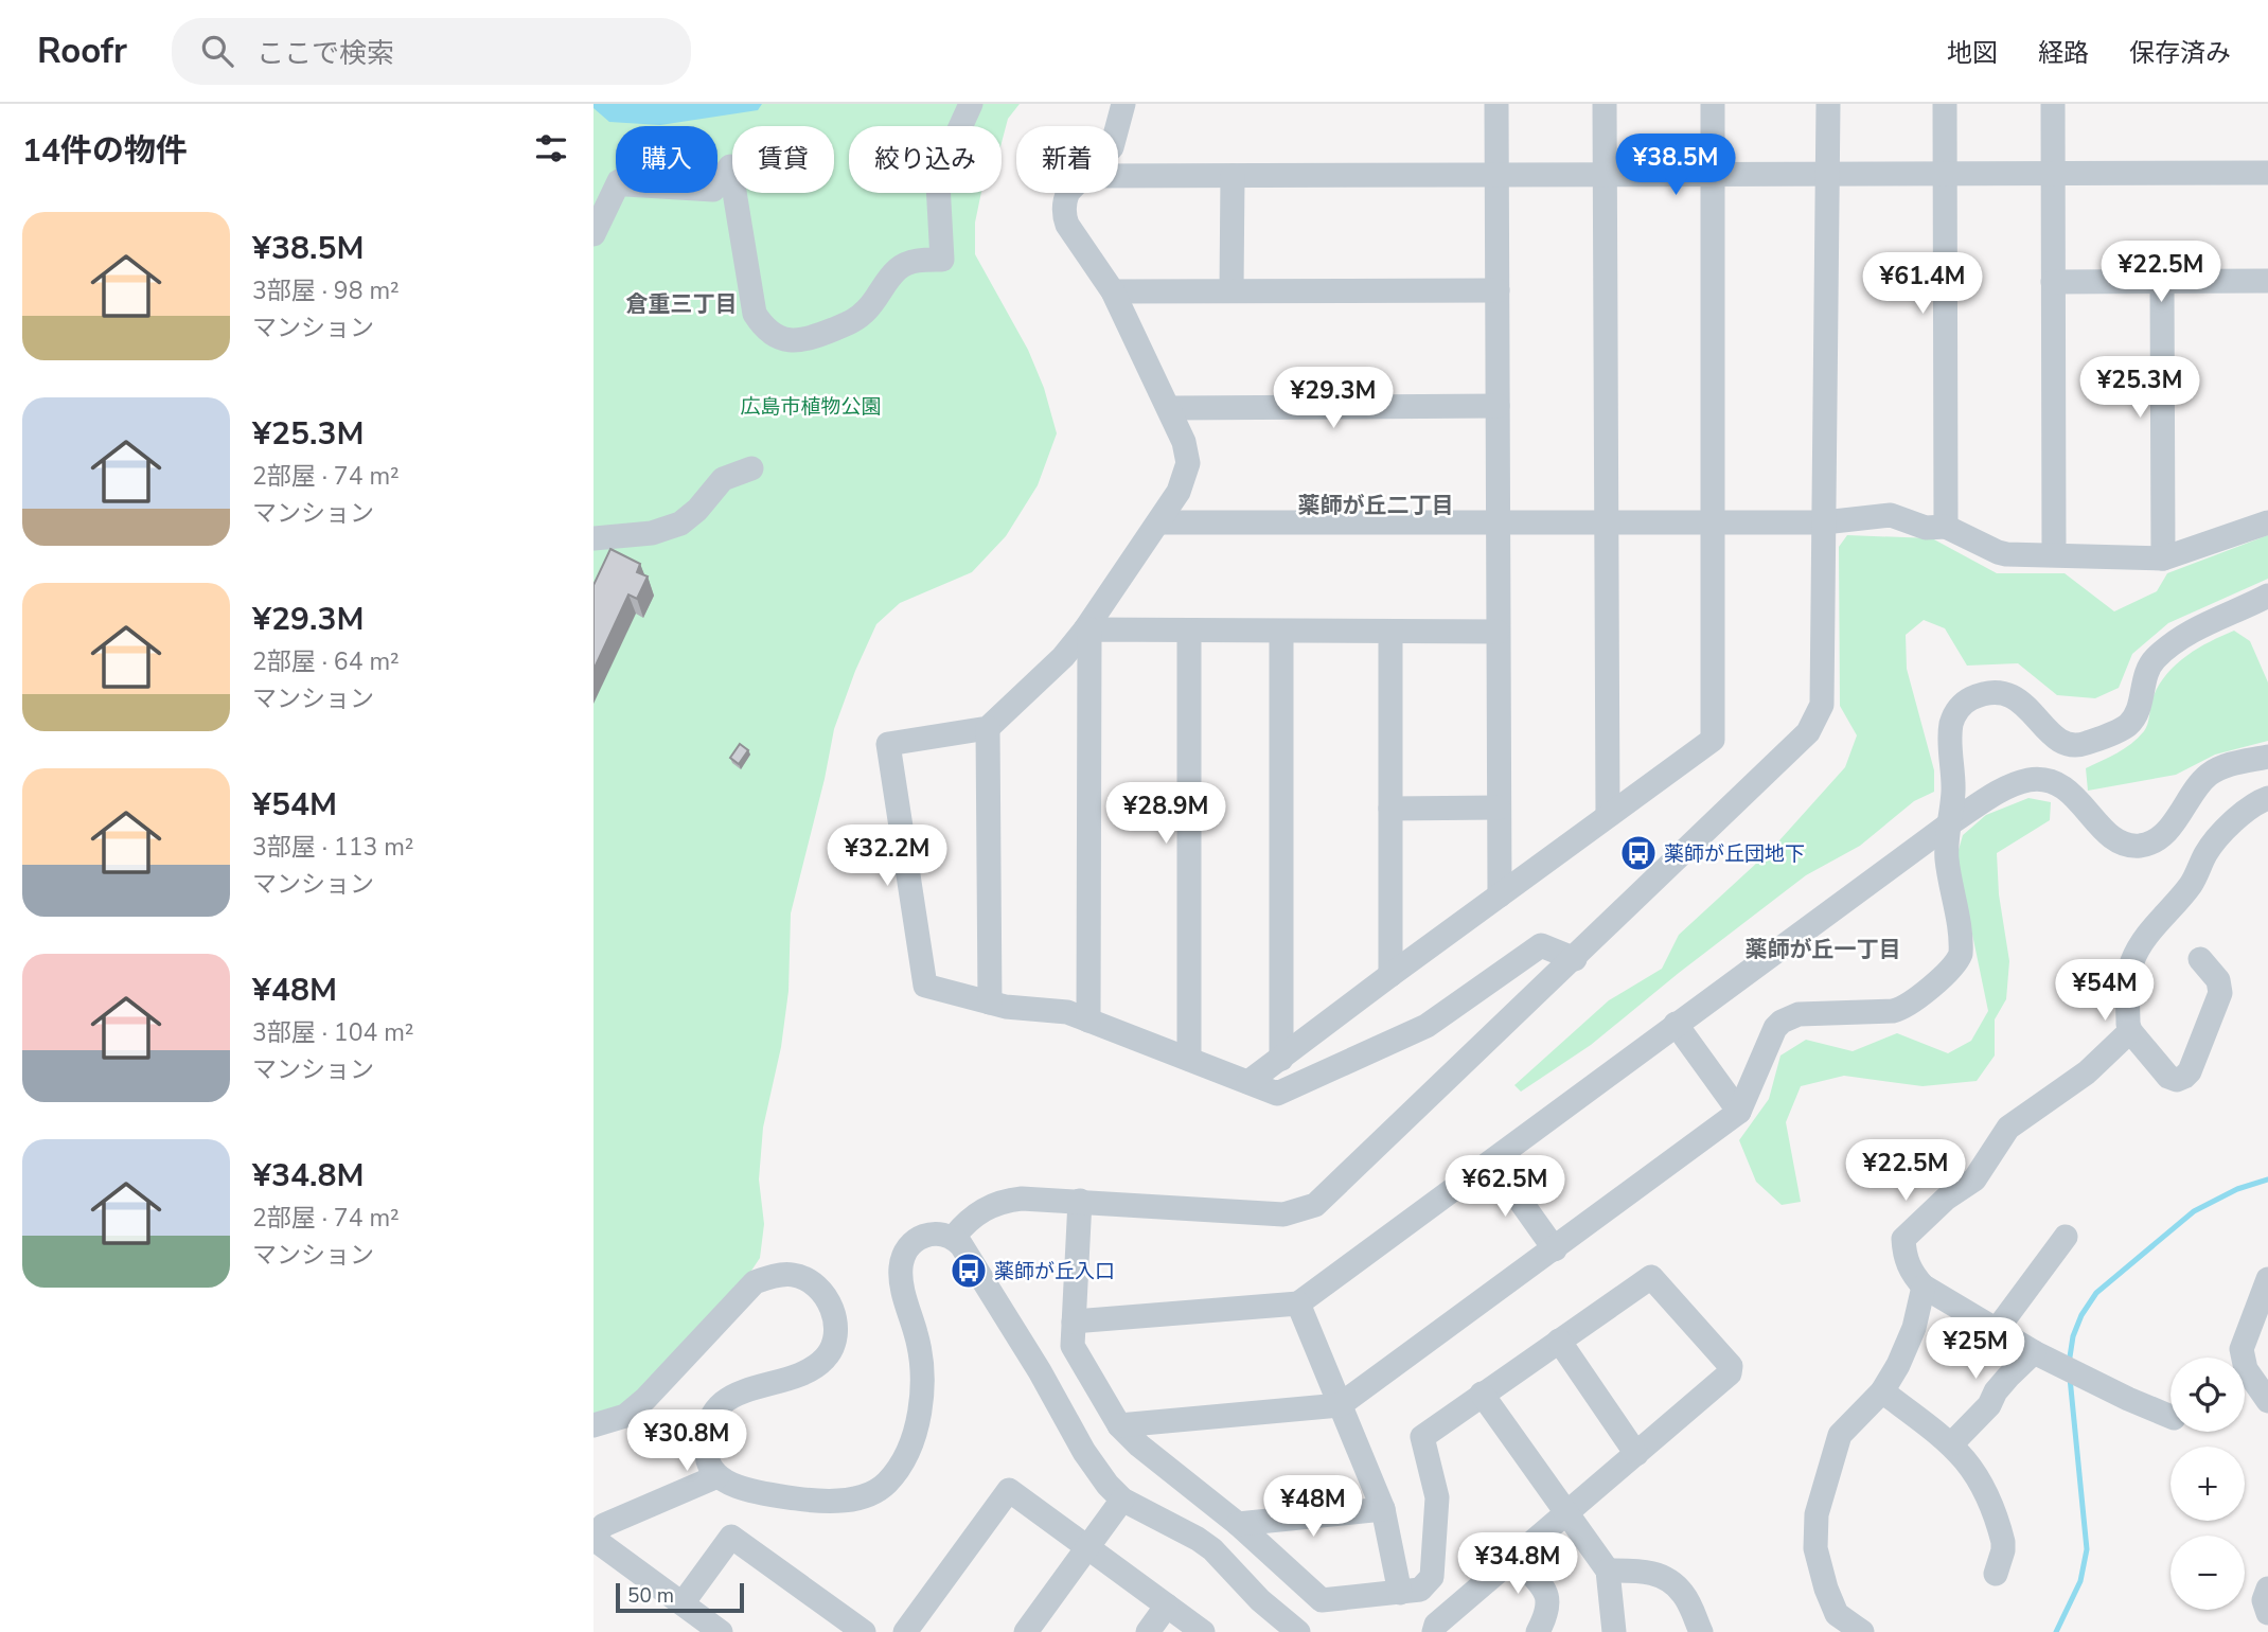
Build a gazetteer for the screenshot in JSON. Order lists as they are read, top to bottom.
{
  "districts": ["倉重三丁目", "薬師が丘二丁目", "薬師が丘一丁目"],
  "parks": ["広島市植物公園"],
  "places": {
    "bus stop": ["薬師が丘団地下", "薬師が丘入口"]
  },
  "scale_bar": "50 m",
  "page": {
    "header": "Roofr",
    "search": "ここで検索",
    "nav": ["地図", "経路", "保存済み"],
    "heading": "14件の物件",
    "chip": [
      "購入",
      "賃貸",
      "絞り込み",
      "新着"
    ],
    "price": [
      "¥38.5M",
      "¥22.5M",
      "¥61.4M",
      "¥25.3M",
      "¥29.3M",
      "¥28.9M",
      "¥32.2M",
      "¥54M",
      "¥22.5M",
      "¥62.5M",
      "¥25M",
      "¥30.8M",
      "¥48M",
      "¥34.8M"
    ],
    "list": [
      {
        "name": "¥38.5M",
        "note": "3部屋 · 98 m² · マンション"
      },
      {
        "name": "¥25.3M",
        "note": "2部屋 · 74 m² · マンション"
      },
      {
        "name": "¥29.3M",
        "note": "2部屋 · 64 m² · マンション"
      },
      {
        "name": "¥54M",
        "note": "3部屋 · 113 m² · マンション"
      },
      {
        "name": "¥48M",
        "note": "3部屋 · 104 m² · マンション"
      },
      {
        "name": "¥34.8M",
        "note": "2部屋 · 74 m² · マンション"
      }
    ],
    "map_buttons": ["+", "−"],
    "scale": "50 m"
  }
}
